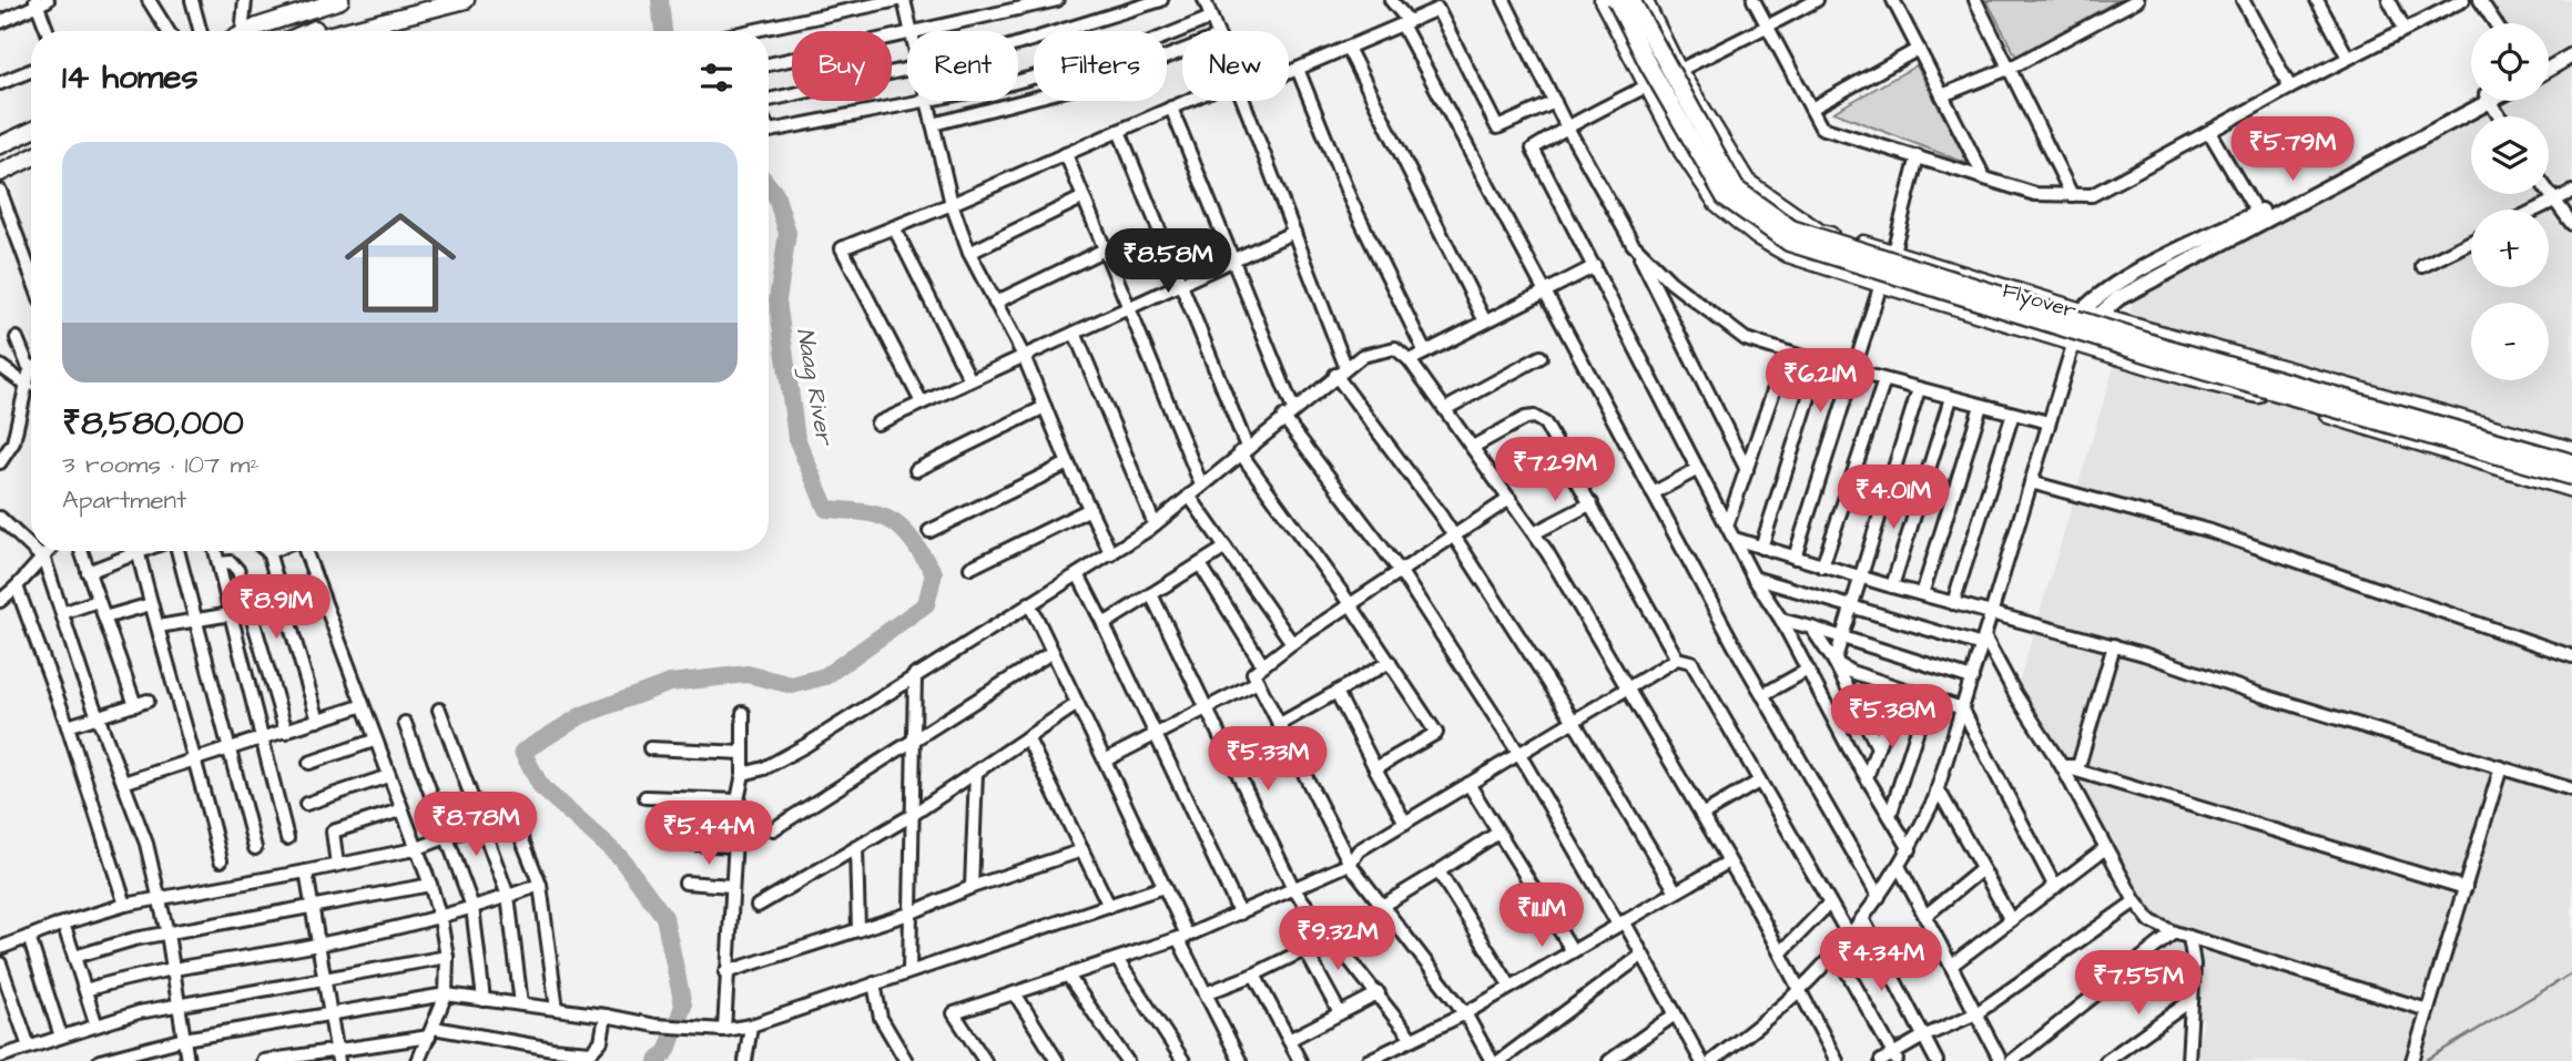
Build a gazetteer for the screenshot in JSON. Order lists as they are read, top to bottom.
{
  "streets": {
    "highway": ["Flyover"]
  },
  "water": ["Naag River"],
  "page": {
    "map_buttons": ["+", "−"],
    "chip": [
      "Buy",
      "Rent",
      "Filters",
      "New"
    ],
    "heading": "14 homes",
    "price": [
      "₹5.79M",
      "₹8.58M",
      "₹6.21M",
      "₹7.29M",
      "₹4.01M",
      "₹8.91M",
      "₹5.38M",
      "₹5.33M",
      "₹8.78M",
      "₹5.44M",
      "₹11.1M",
      "₹9.32M",
      "₹4.34M",
      "₹7.55M"
    ],
    "list": [
      {
        "name": "₹8,580,000",
        "note": "3 rooms · 107 m² · Apartment"
      }
    ]
  }
}
